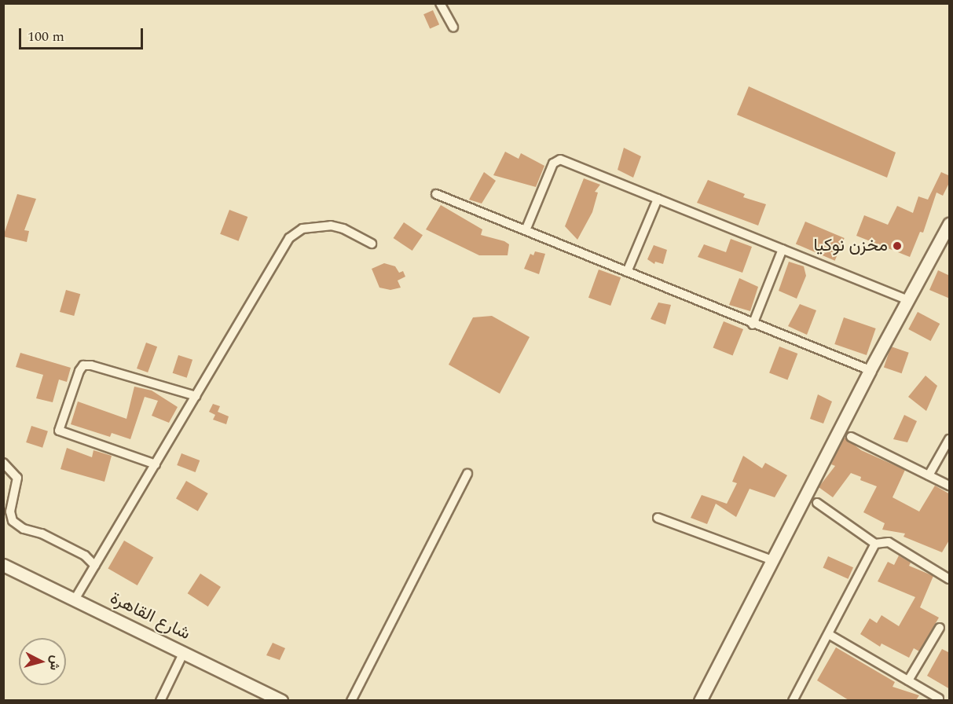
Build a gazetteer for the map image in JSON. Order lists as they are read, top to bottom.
{
  "streets": {
    "street": ["شارع القاهرة"]
  },
  "places": ["مخزن نوكيا"],
  "scale_bar": "100 m",
  "north": "right"
}
